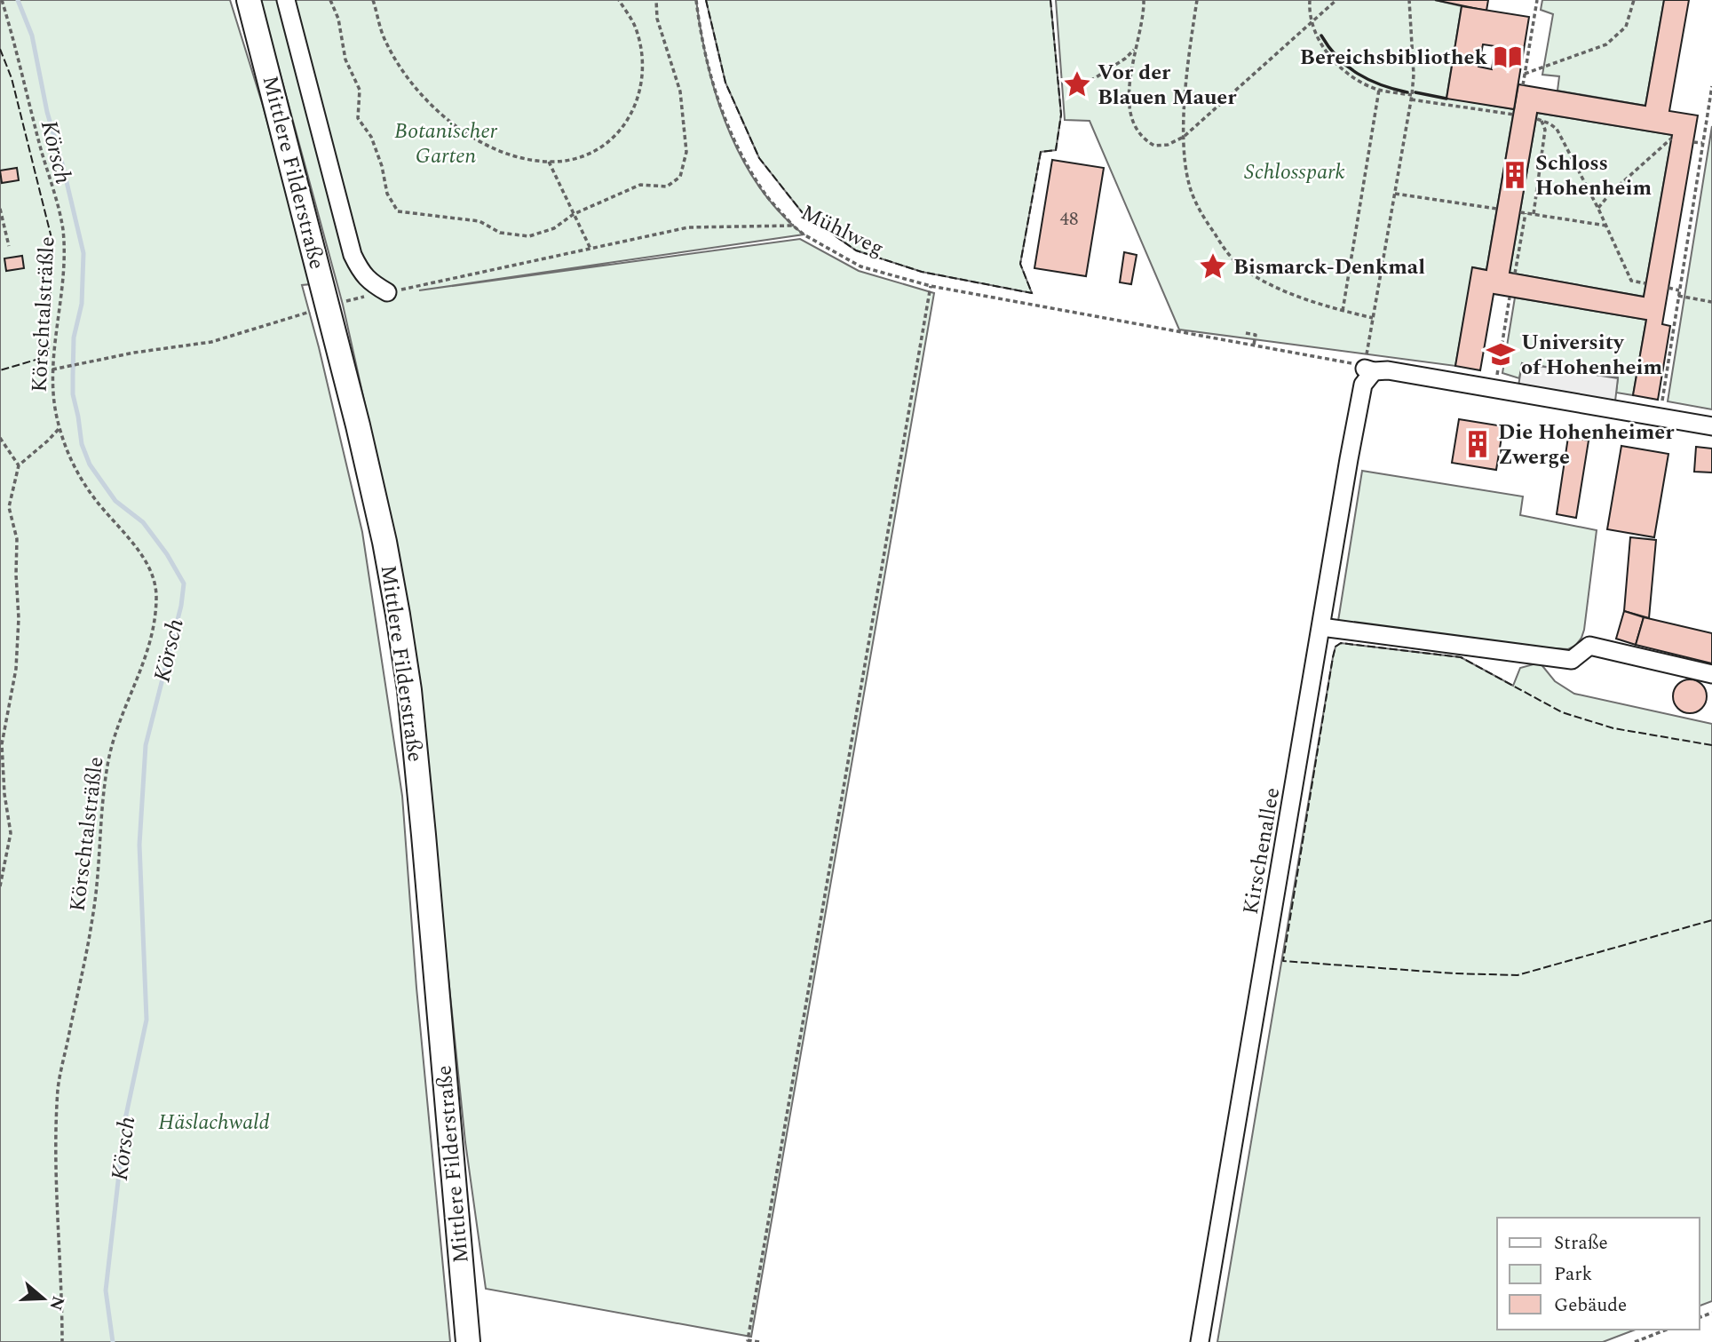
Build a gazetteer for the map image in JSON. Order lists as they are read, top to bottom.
{
  "streets": {
    "main road": ["Mittlere Filderstraße"],
    "street": ["Kirschenallee"],
    "path": ["Mühlweg", "Körschtalsträßle"]
  },
  "crossings": [
    ["Mittlere Filderstraße", "Mühlweg"],
    ["Mühlweg", "Körschtalsträßle"],
    ["Mühlweg", "Kirschenallee"]
  ],
  "water": ["Körsch"],
  "parks": ["Botanischer Garten", "Schlosspark", "Häslachwald"],
  "places": {
    "library": ["Bereichsbibliothek"],
    "place": ["Vor der Blauen Mauer", "Bismarck-Denkmal"],
    "building": ["Schloss Hohenheim", "Die Hohenheimer Zwerge"],
    "school or university": ["University of Hohenheim"]
  },
  "house_numbers": ["48"],
  "legend": ["Straße", "Park", "Gebäude"],
  "north": "right"
}
